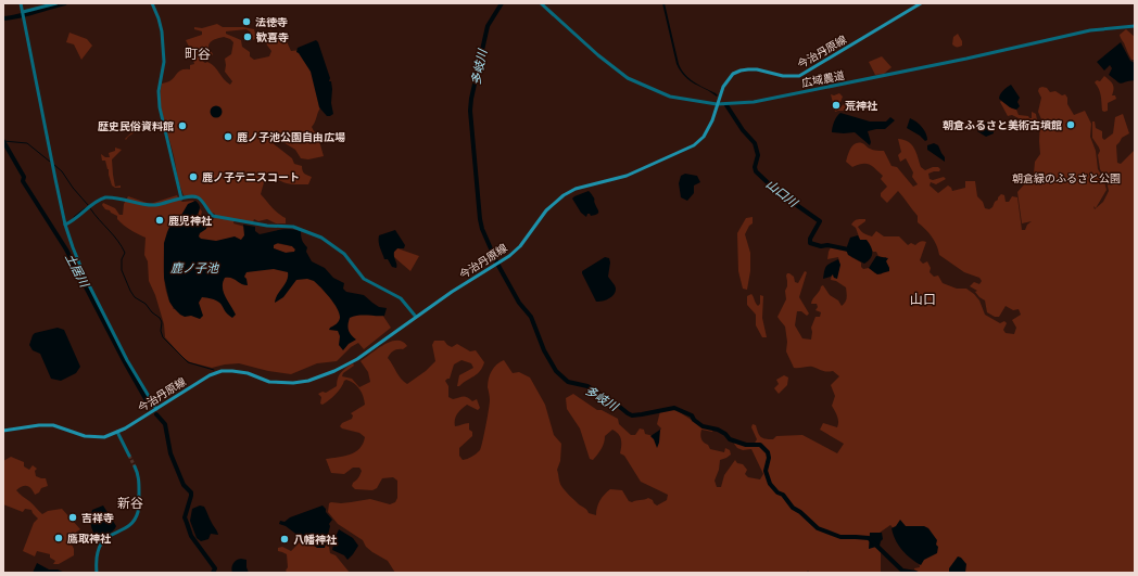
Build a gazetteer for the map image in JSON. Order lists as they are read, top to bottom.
{
  "streets": {
    "main road": ["今治丹原線"],
    "street": ["広域農道"]
  },
  "crossings": [
    ["今治丹原線", "広域農道"]
  ],
  "districts": ["町谷", "山口", "新谷"],
  "water": [
    "多岐川",
    "山口川",
    "鹿ノ子池",
    "土居川"
  ],
  "parks": ["朝倉緑のふるさと公園"],
  "places": [
    "法徳寺",
    "歓喜寺",
    "荒神社",
    "朝倉ふるさと美術古墳館",
    "歴史民俗資料館",
    "鹿ノ子池公園自由広場",
    "鹿ノ子テニスコート",
    "鹿児神社",
    "吉祥寺",
    "鷹取神社",
    "八幡神社"
  ]
}
